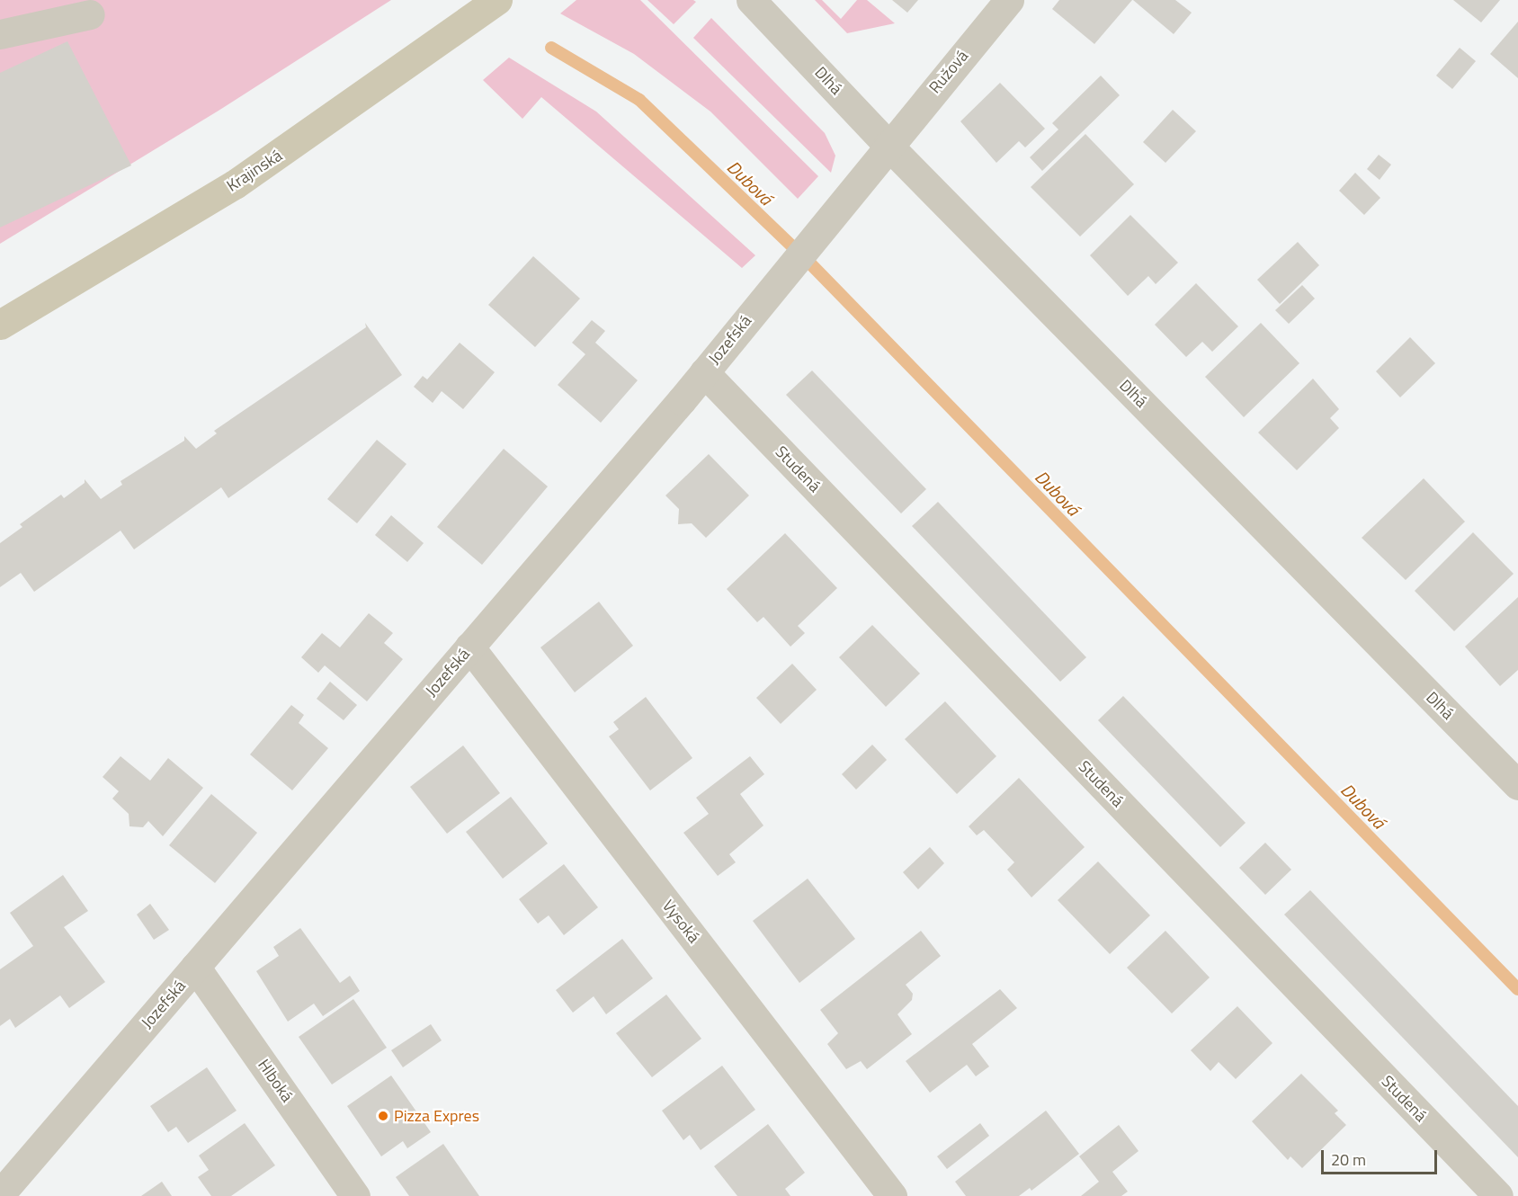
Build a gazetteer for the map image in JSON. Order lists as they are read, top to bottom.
{
  "streets": {
    "main road": ["Krajinská"],
    "street": [
      "Ružová",
      "Dlhá",
      "Jozefská",
      "Studená",
      "Vysoká",
      "Hlboká"
    ]
  },
  "crossings": [
    ["Ružová", "Dlhá"],
    ["Ružová", "Jozefská"],
    ["Dlhá", "Jozefská"],
    ["Jozefská", "Studená"],
    ["Jozefská", "Vysoká"],
    ["Jozefská", "Hlboká"]
  ],
  "water": ["Dubová"],
  "places": ["Pizza Expres"],
  "scale_bar": "20 m"
}
